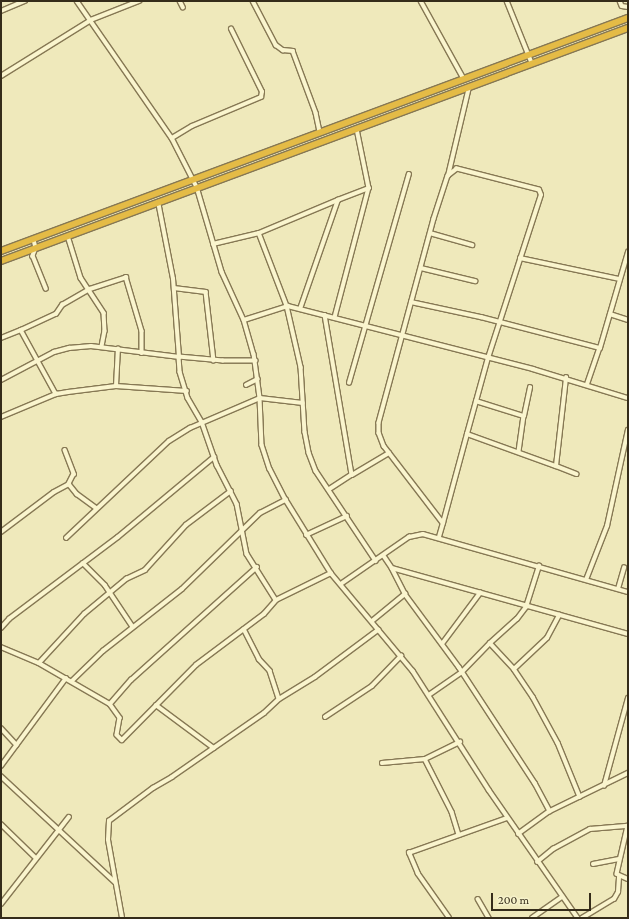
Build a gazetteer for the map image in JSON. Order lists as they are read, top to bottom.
{
  "scale_bar": "200 m"
}
